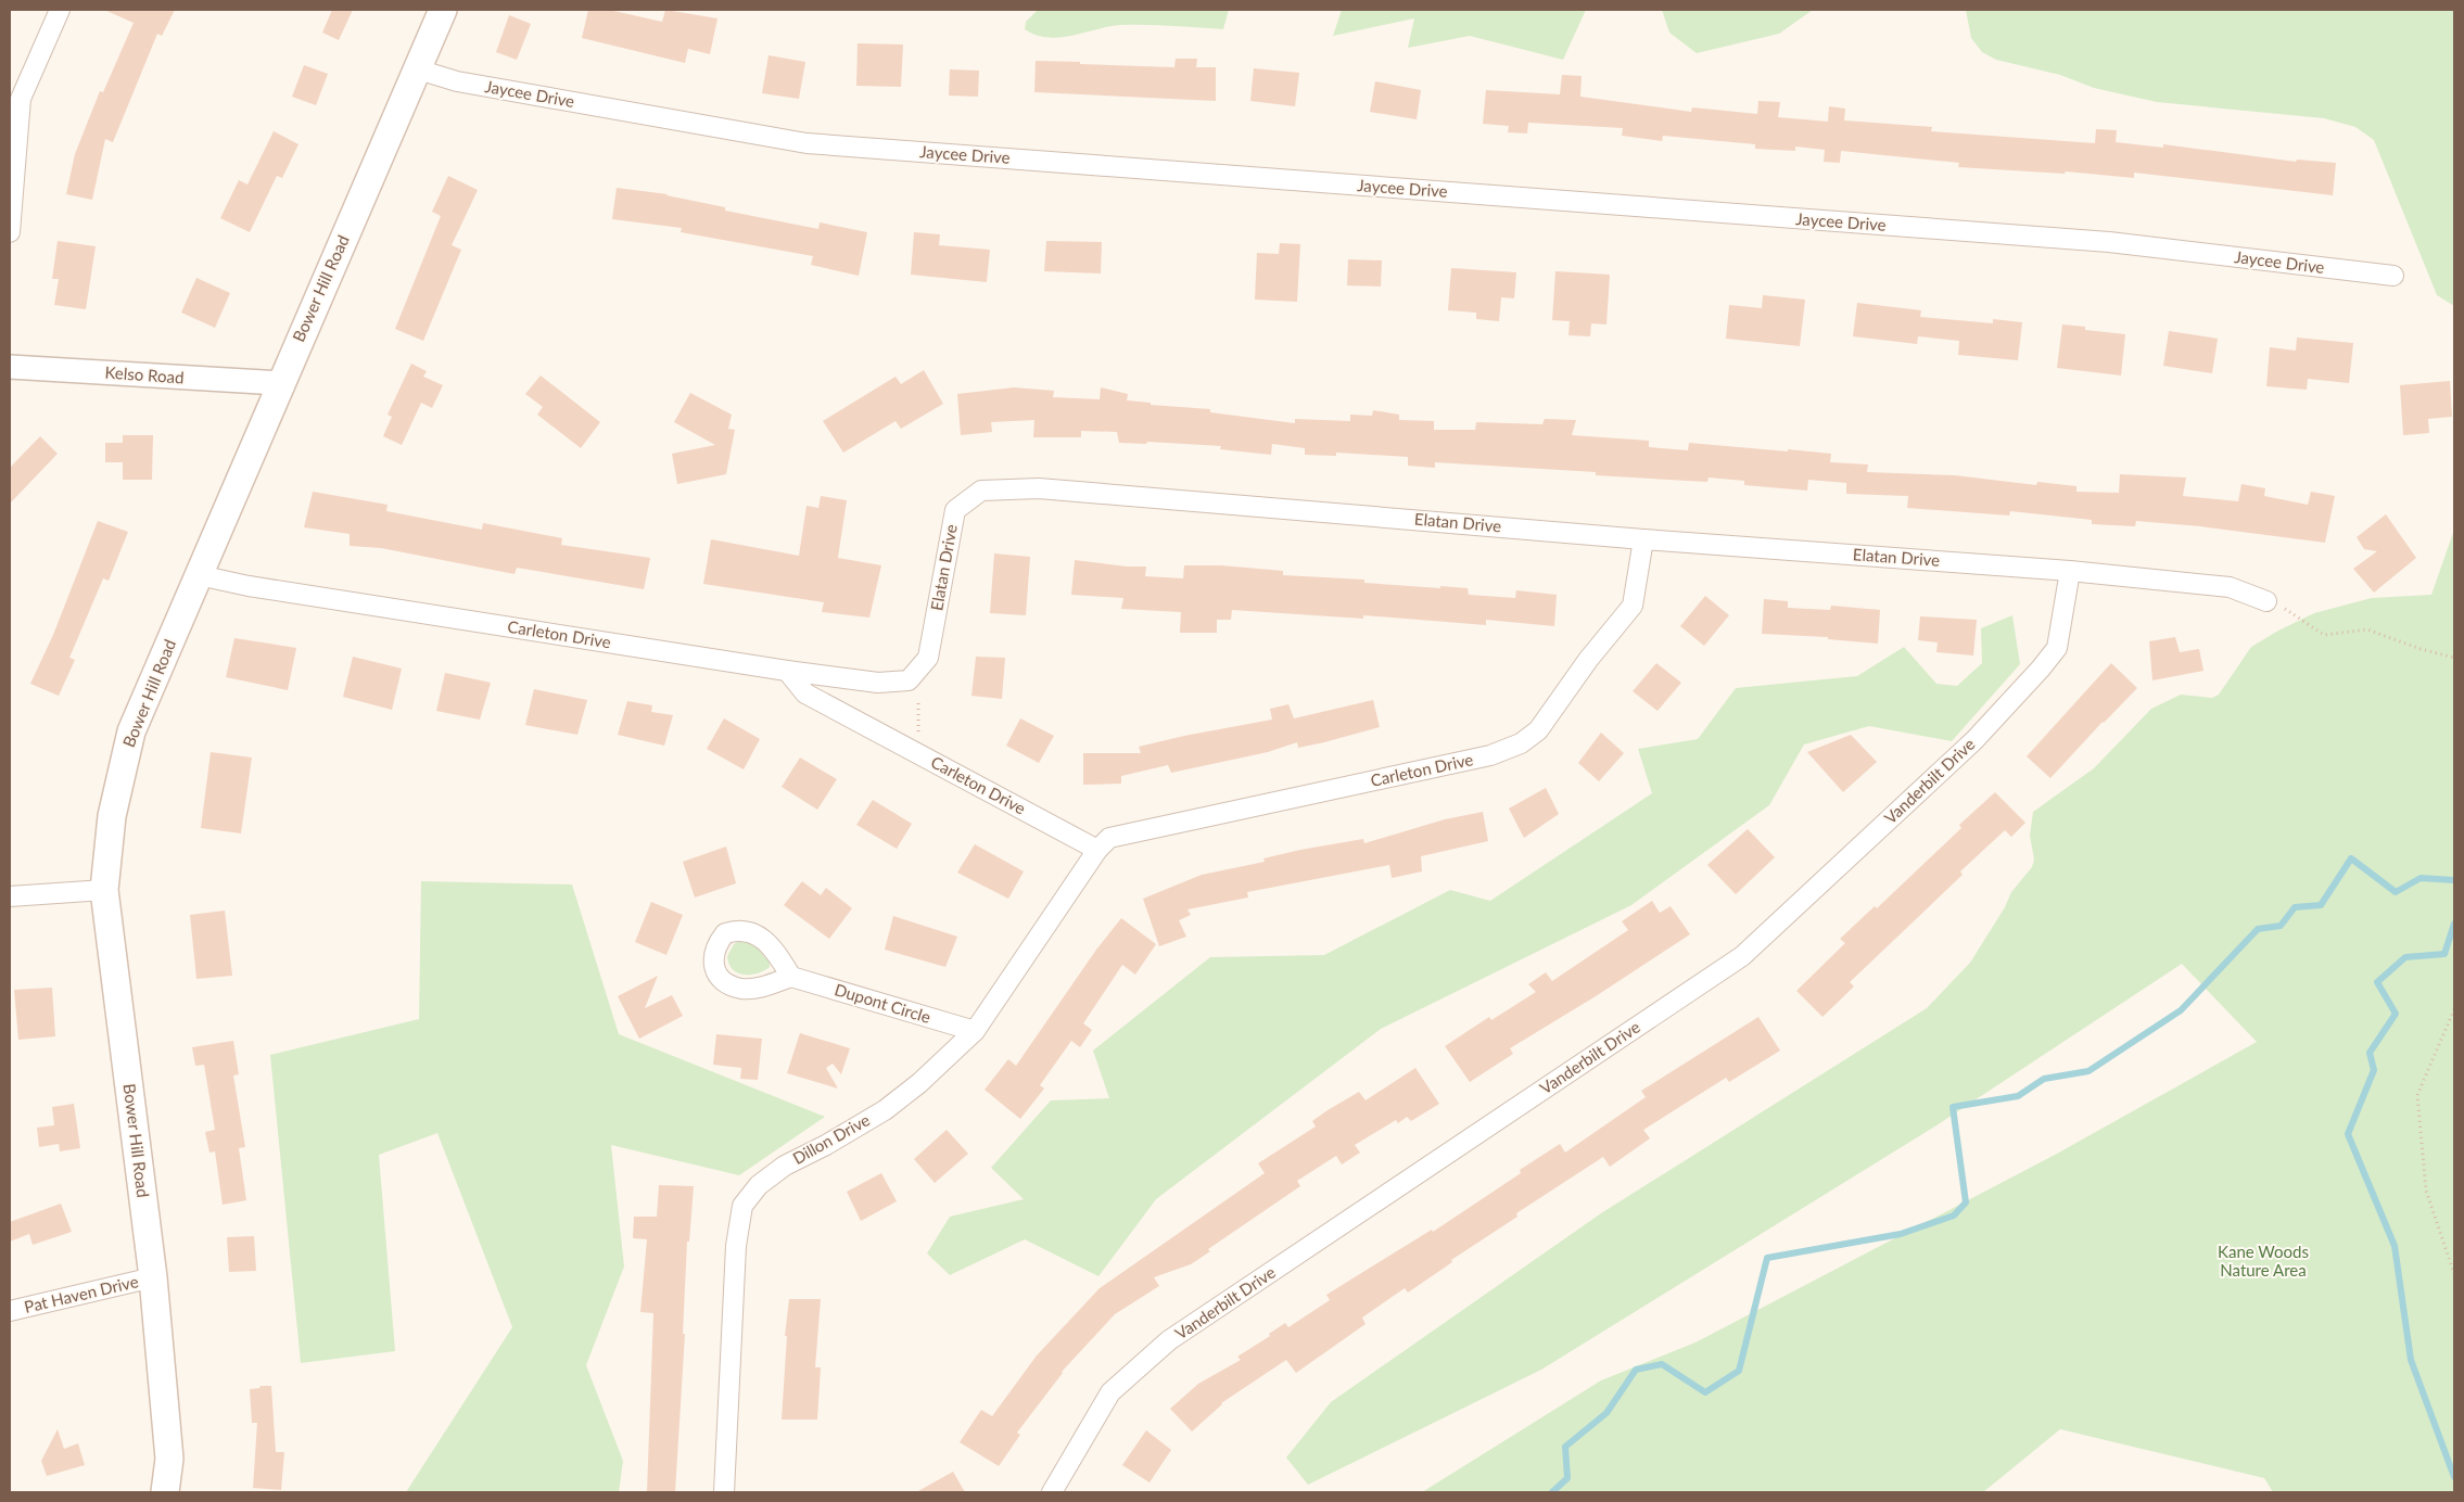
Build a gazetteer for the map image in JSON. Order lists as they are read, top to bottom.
{
  "streets": {
    "main road": ["Bower Hill Road"],
    "street": [
      "Jaycee Drive",
      "Kelso Road",
      "Elatan Drive",
      "Carleton Drive",
      "Vanderbilt Drive",
      "Dupont Circle",
      "Dillon Drive",
      "Pat Haven Drive"
    ]
  },
  "crossings": [
    ["Jaycee Drive", "Bower Hill Road"],
    ["Bower Hill Road", "Kelso Road"],
    ["Bower Hill Road", "Carleton Drive"],
    ["Bower Hill Road", "Pat Haven Drive"],
    ["Elatan Drive", "Carleton Drive"],
    ["Elatan Drive", "Vanderbilt Drive"],
    ["Carleton Drive", "Dillon Drive"],
    ["Dupont Circle", "Dillon Drive"]
  ],
  "parks": ["Kane Woods Nature Area"]
}
